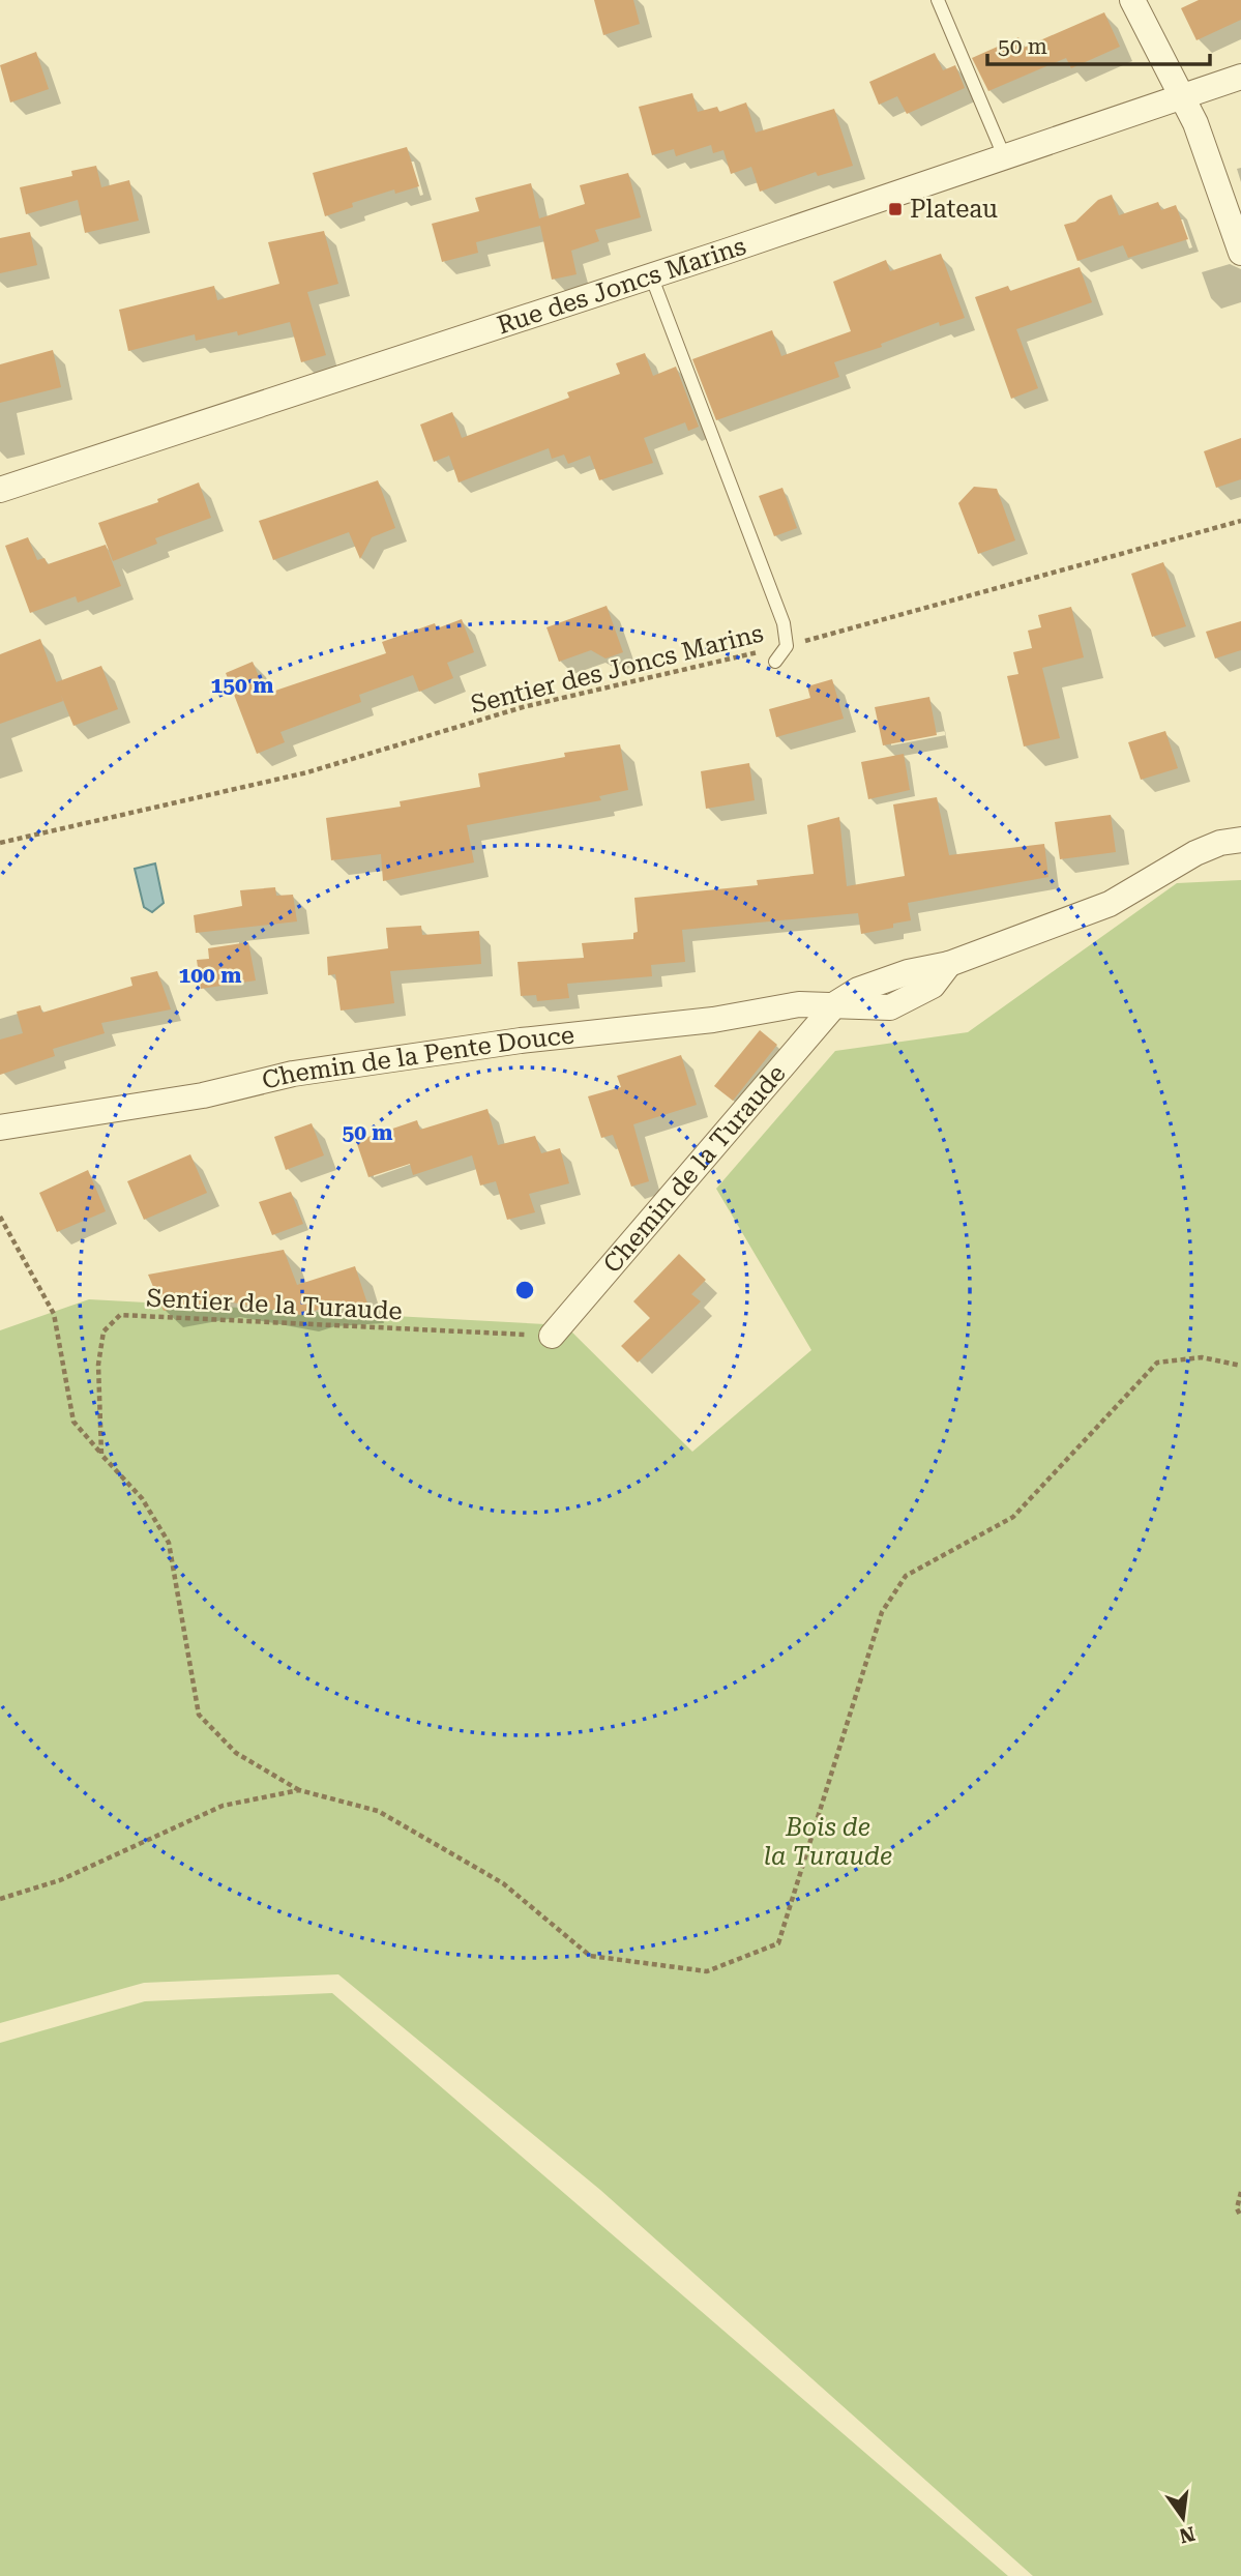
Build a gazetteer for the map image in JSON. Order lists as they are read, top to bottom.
{
  "streets": {
    "street": ["Rue des Joncs Marins", "Chemin de la Pente Douce", "Chemin de la Turaude"],
    "path": ["Sentier des Joncs Marins", "Sentier de la Turaude"]
  },
  "crossings": [
    ["Chemin de la Pente Douce", "Chemin de la Turaude"],
    ["Chemin de la Turaude", "Sentier de la Turaude"]
  ],
  "parks": ["Bois de la Turaude"],
  "places": {
    "transit": ["Plateau"]
  },
  "scale_bar": "50 m",
  "north": "bottom",
  "rings": ["150 m", "100 m", "50 m"]
}
